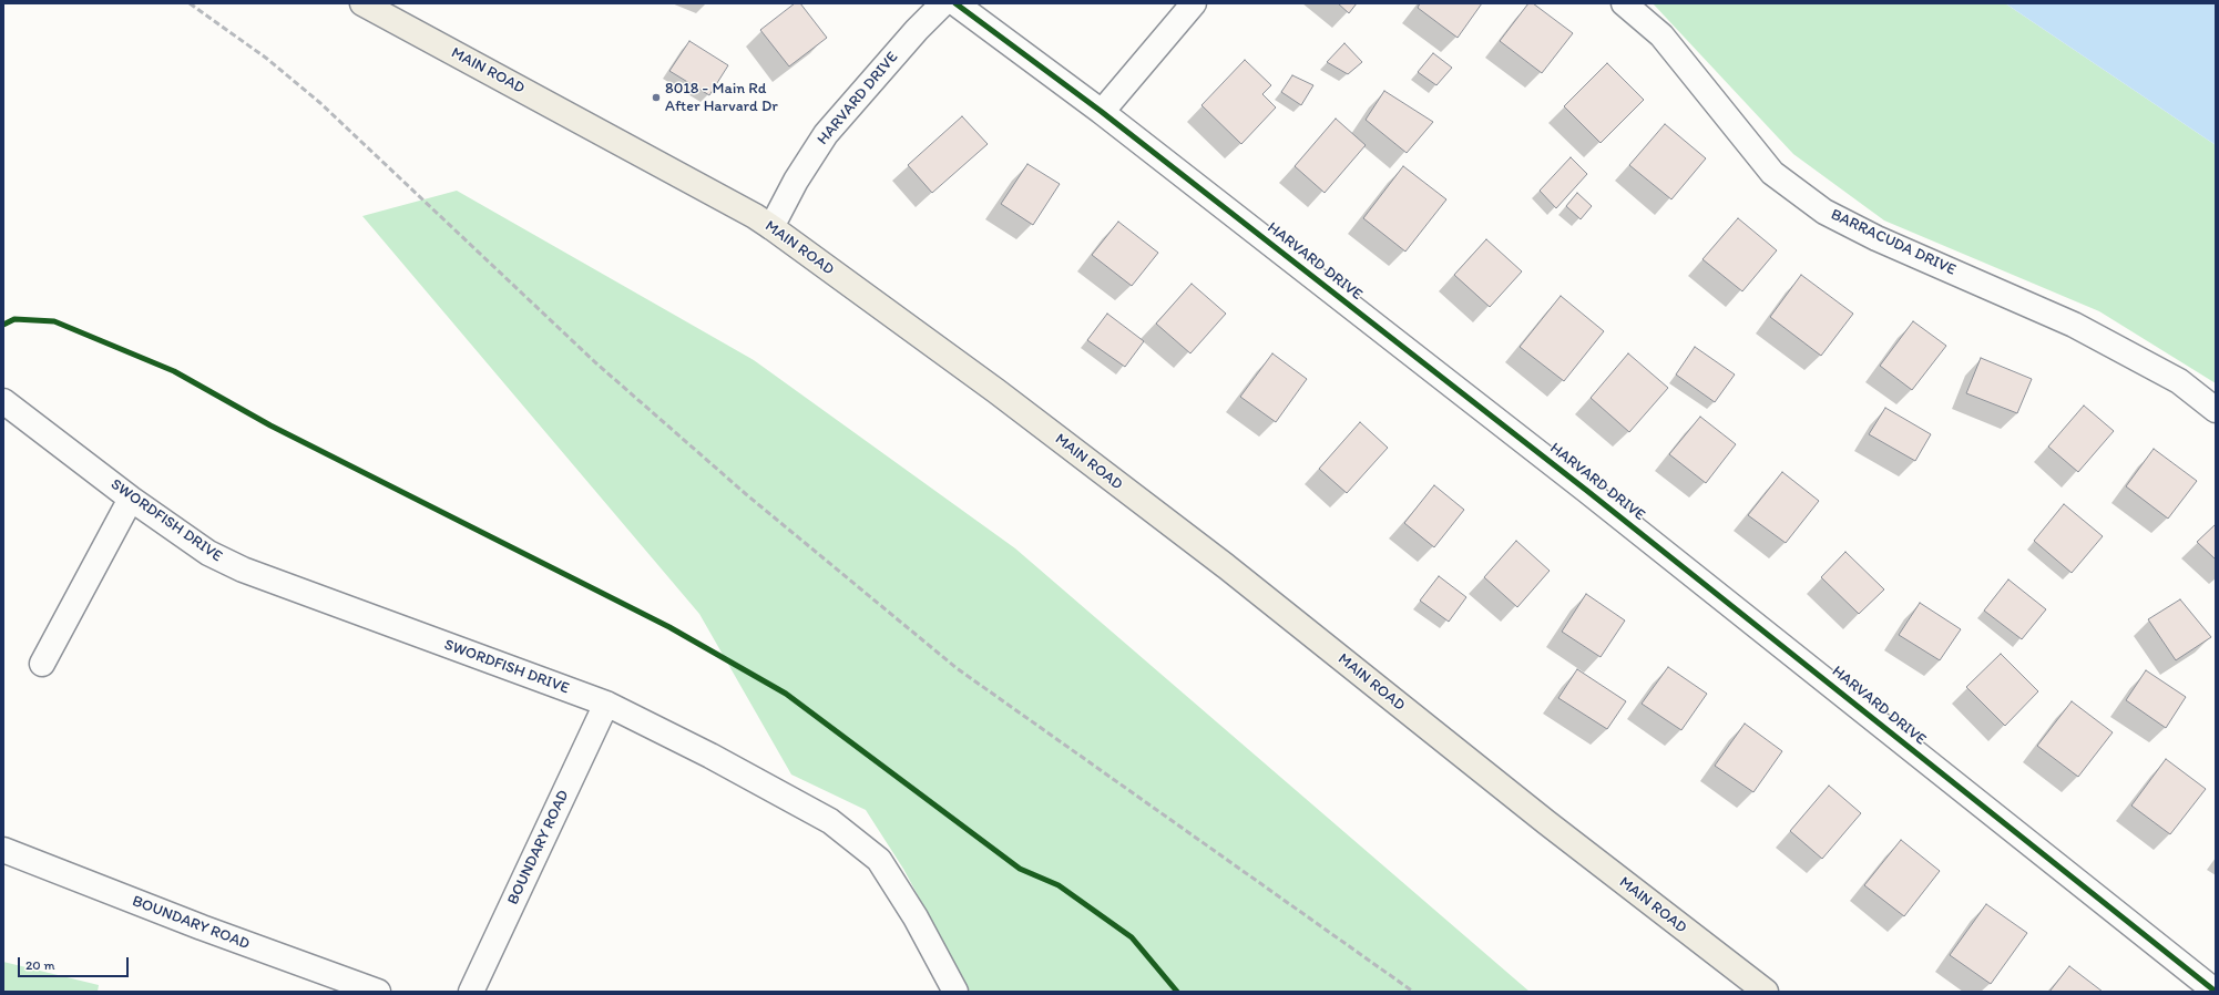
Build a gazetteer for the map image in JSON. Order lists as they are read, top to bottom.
{
  "streets": {
    "main road": ["MAIN ROAD"],
    "street": [
      "HARVARD DRIVE",
      "BARRACUDA DRIVE",
      "SWORDFISH DRIVE",
      "BOUNDARY ROAD"
    ]
  },
  "crossings": [
    ["MAIN ROAD", "HARVARD DRIVE"],
    ["SWORDFISH DRIVE", "BOUNDARY ROAD"]
  ],
  "places": ["8018 - Main Rd After Harvard Dr"],
  "scale_bar": "20 m"
}
